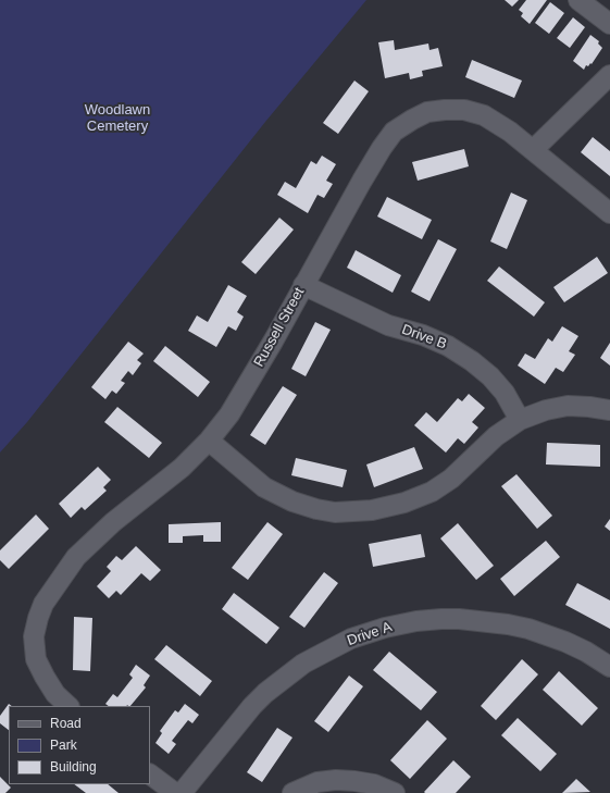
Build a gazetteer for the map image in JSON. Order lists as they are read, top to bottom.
{
  "streets": {
    "street": ["Russell Street", "Drive B", "Drive A"]
  },
  "crossings": [
    ["Russell Street", "Drive B"]
  ],
  "parks": ["Woodlawn Cemetery"],
  "legend": ["Road", "Park", "Building"]
}
